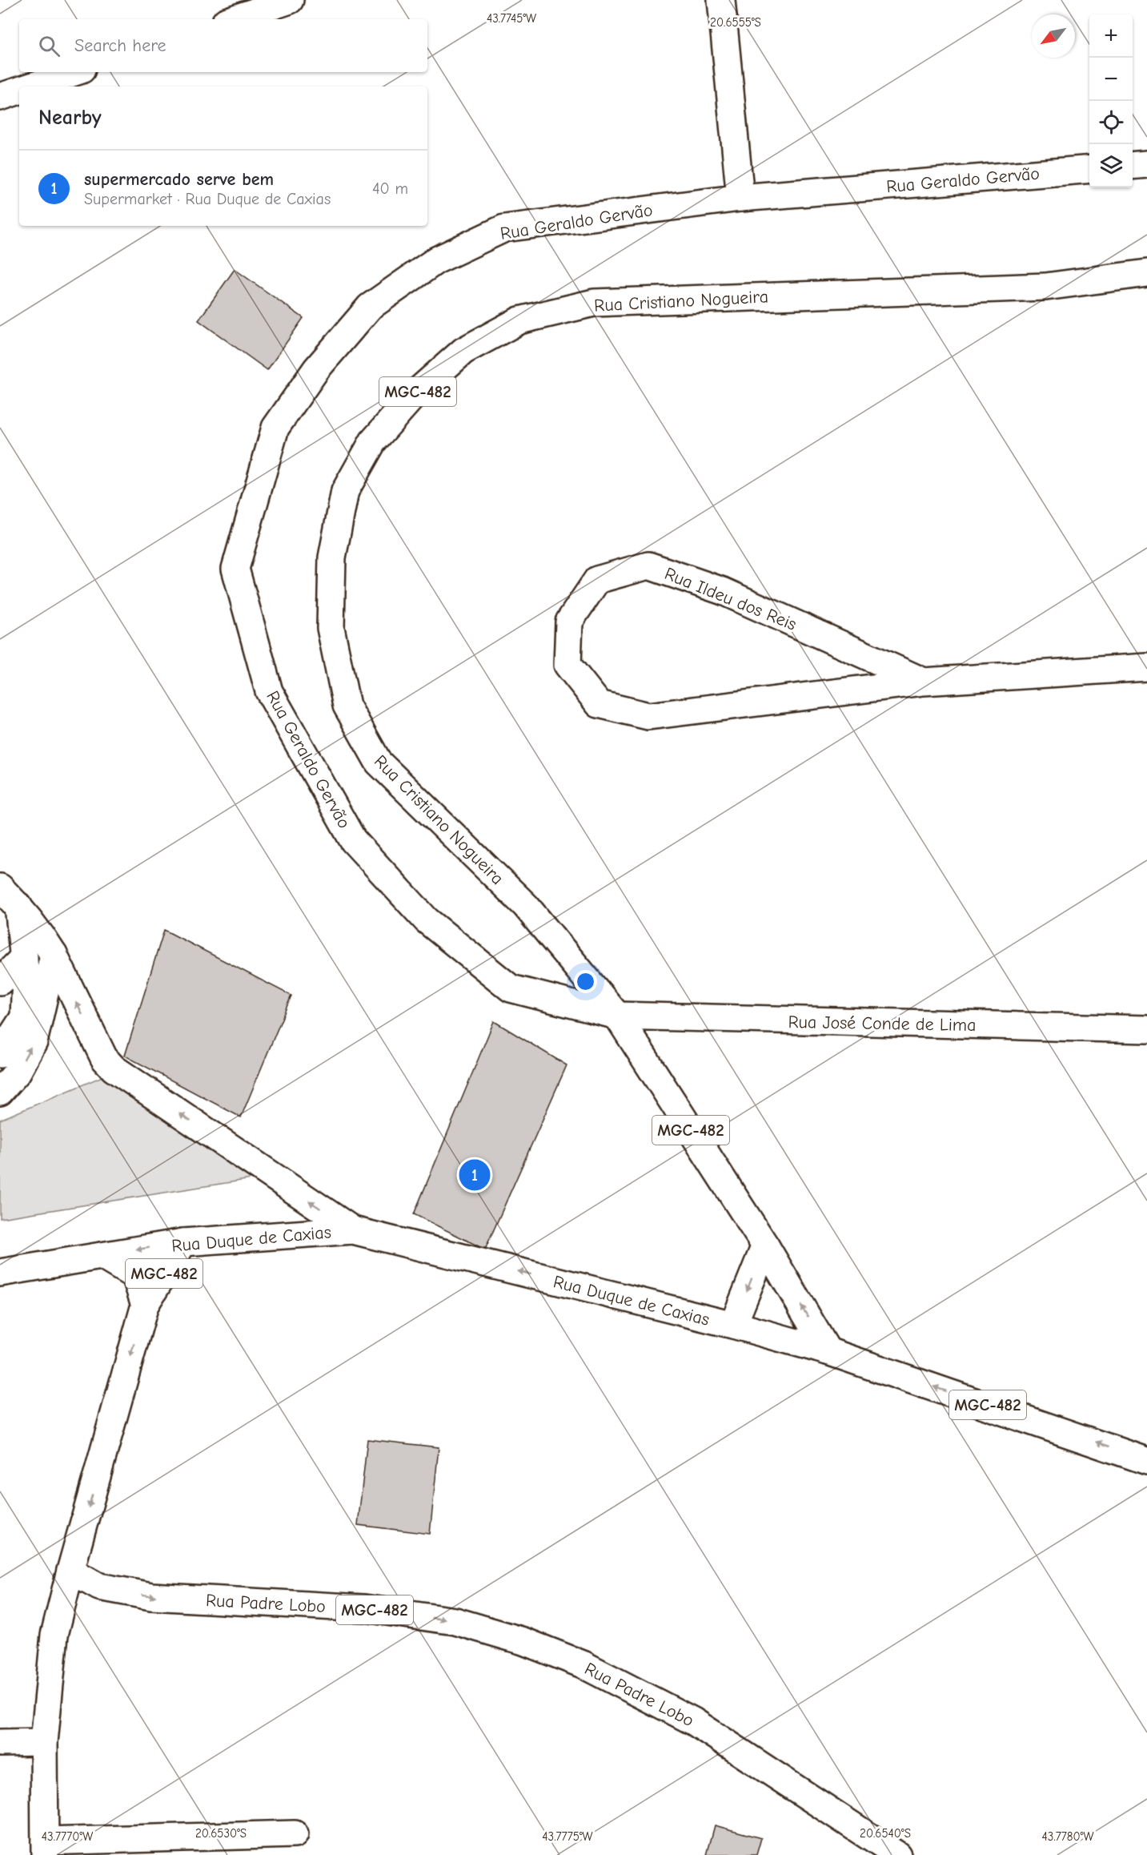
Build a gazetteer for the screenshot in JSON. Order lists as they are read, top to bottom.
{
  "streets": {
    "main road": [
      "Rua Geraldo Gervão",
      "Rua Cristiano Nogueira",
      "MGC-482",
      "Rua Ildeu dos Reis",
      "Rua José Conde de Lima",
      "Rua Duque de Caxias",
      "Rua Padre Lobo"
    ]
  },
  "crossings": [
    ["Rua Geraldo Gervão", "Rua Cristiano Nogueira"],
    ["Rua Geraldo Gervão", "MGC-482"],
    ["Rua Geraldo Gervão", "Rua José Conde de Lima"],
    ["Rua Cristiano Nogueira", "MGC-482"],
    ["Rua Cristiano Nogueira", "Rua José Conde de Lima"],
    ["MGC-482", "Rua José Conde de Lima"],
    ["MGC-482", "Rua Duque de Caxias"],
    ["MGC-482", "Rua Padre Lobo"]
  ],
  "one_way": ["Rua Duque de Caxias", "Rua Padre Lobo"],
  "north": "bottom left",
  "page": {
    "map_buttons": ["+", "−"],
    "search": "Search here",
    "heading": "Nearby",
    "list": [
      {
        "mark": "1",
        "name": "supermercado serve bem",
        "note": "Supermarket · Rua Duque de Caxias",
        "value": "40 m"
      }
    ],
    "pins": "1"
  },
  "coordinates": [
    "43.7745°W",
    "20.6555°S",
    "20.6530°S",
    "20.6540°S",
    "43.7770°W",
    "43.7775°W",
    "43.7780°W"
  ]
}
